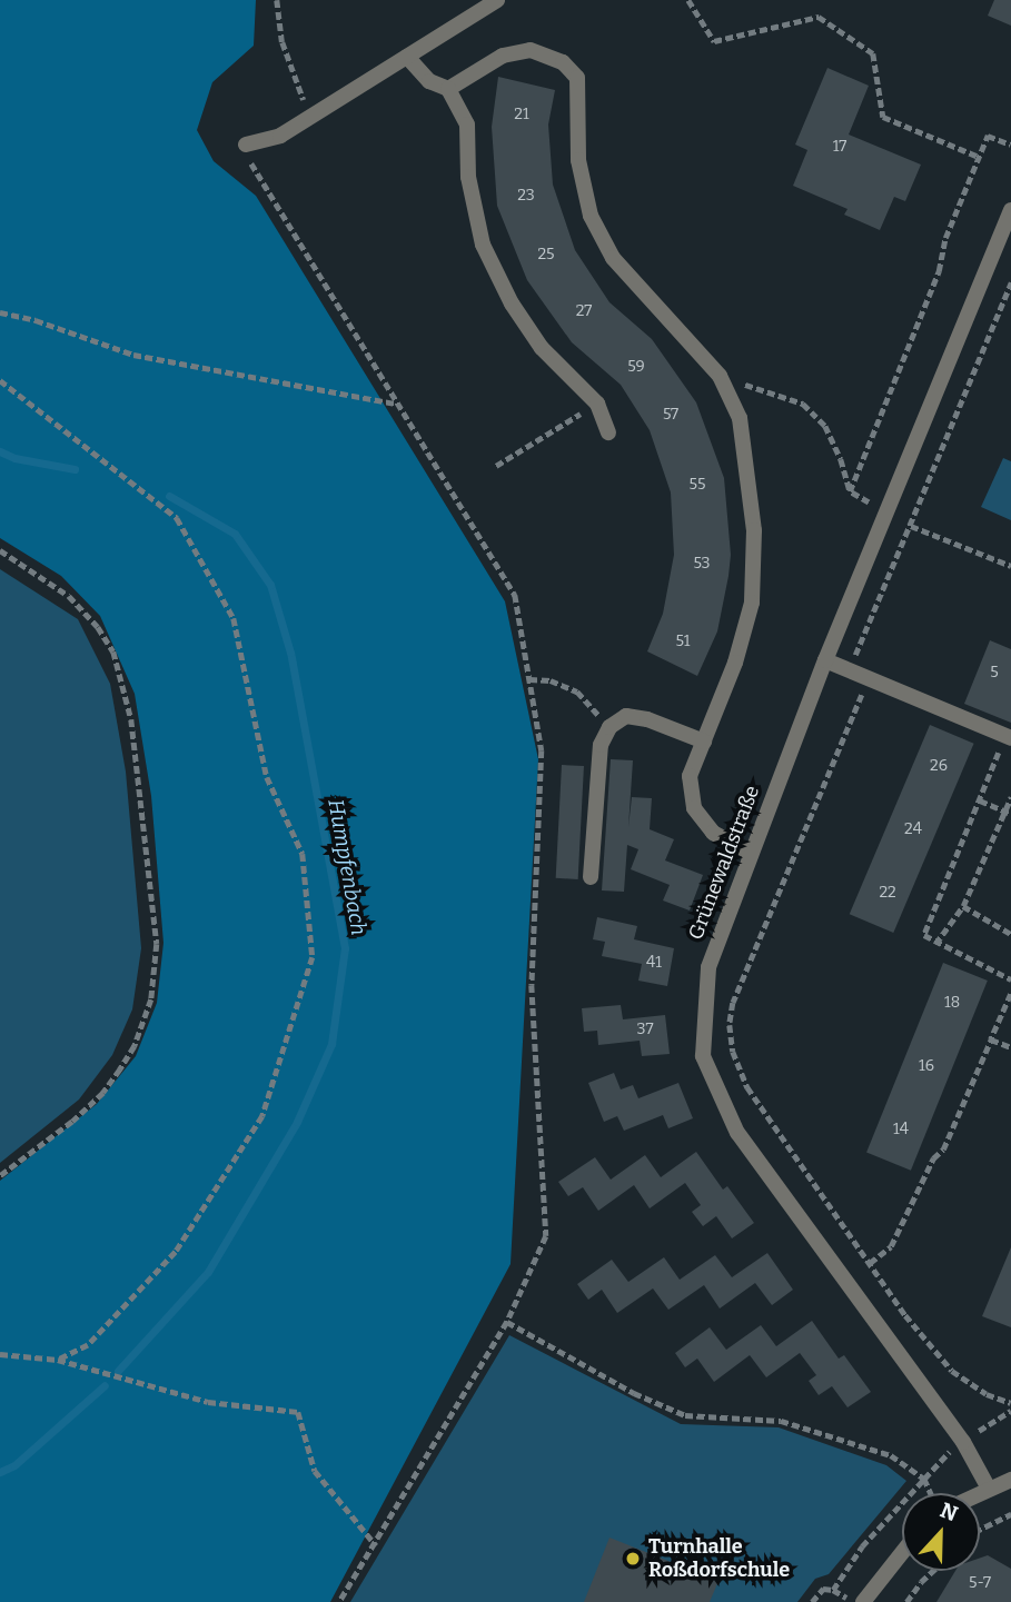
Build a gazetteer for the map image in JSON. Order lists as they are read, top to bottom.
{
  "streets": {
    "street": ["Grünewaldstraße"]
  },
  "water": ["Humpfenbach"],
  "places": ["Turnhalle Roßdorfschule"],
  "house_numbers": [
    "21",
    "17",
    "23",
    "25",
    "27",
    "59",
    "57",
    "55",
    "53",
    "51",
    "5",
    "26",
    "24",
    "22",
    "41",
    "18",
    "37",
    "16",
    "14",
    "5-7"
  ],
  "north": "top"
}
